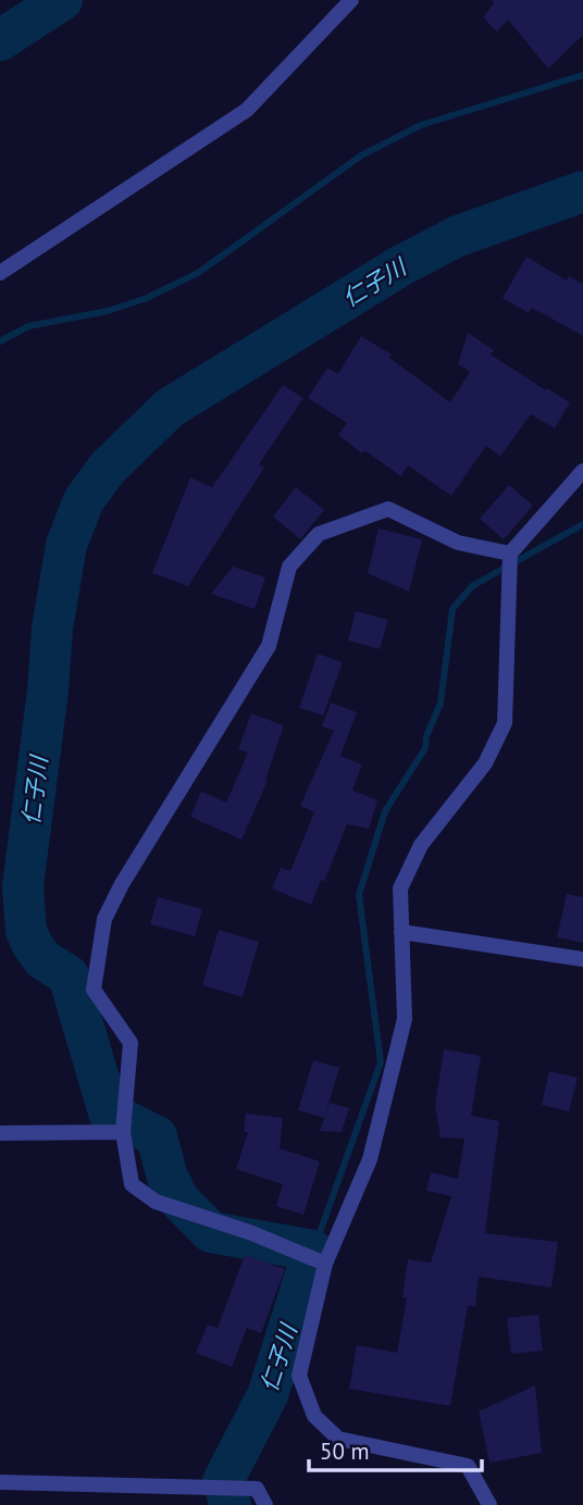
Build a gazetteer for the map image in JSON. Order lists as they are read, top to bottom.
{
  "water": ["仁子川"],
  "scale_bar": "50 m"
}
